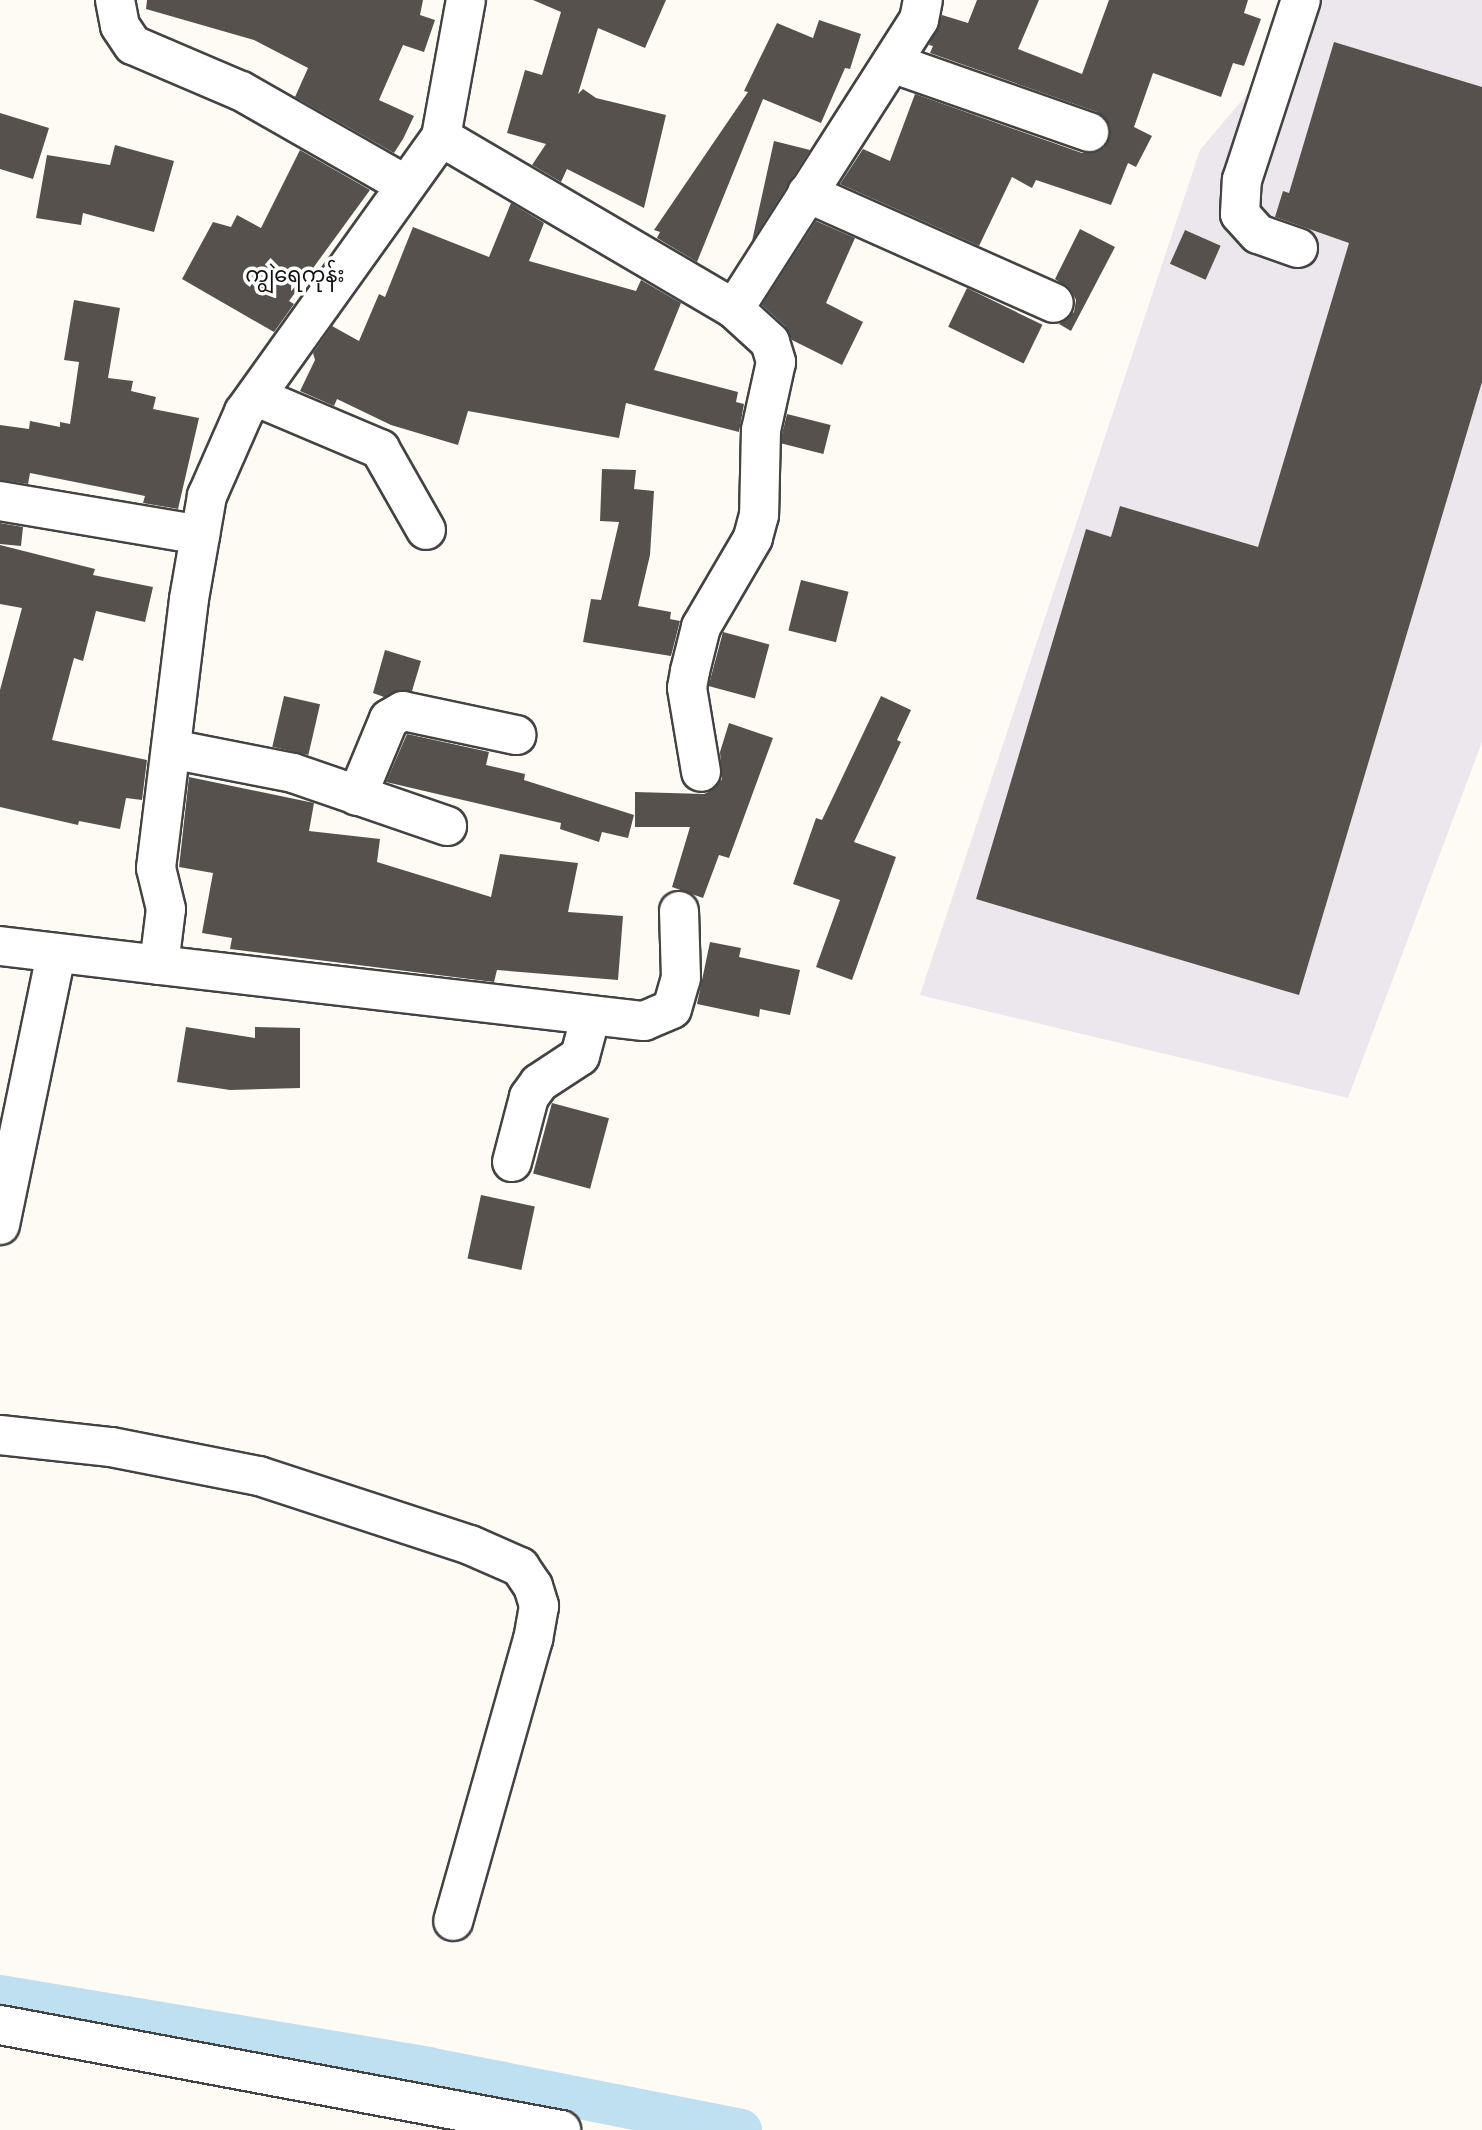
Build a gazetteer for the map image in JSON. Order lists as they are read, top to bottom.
{
  "districts": ["ကျွဲရေကုန်း"]
}
